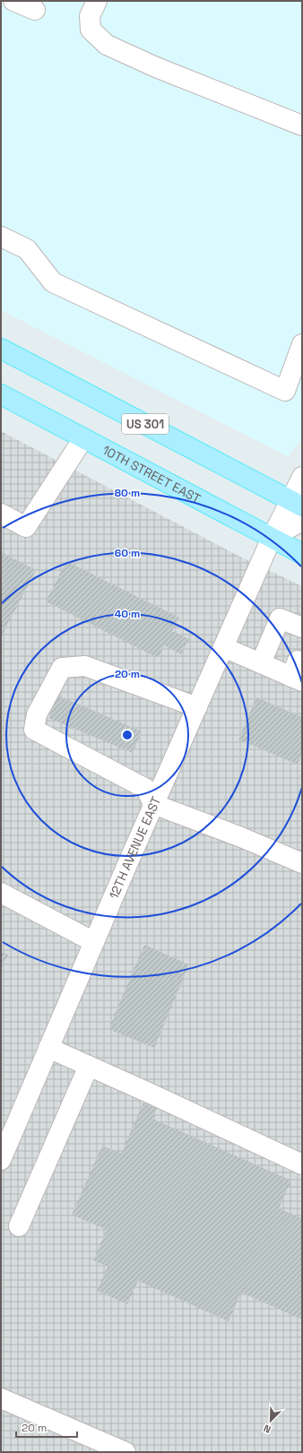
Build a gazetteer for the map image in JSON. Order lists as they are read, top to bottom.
{
  "streets": {
    "main road": ["US 301", "10TH STREET EAST"],
    "street": ["12TH AVENUE EAST"]
  },
  "crossings": [
    ["US 301", "12TH AVENUE EAST"],
    ["10TH STREET EAST", "12TH AVENUE EAST"]
  ],
  "scale_bar": "20 m",
  "north": "bottom left",
  "rings": [
    "80 m",
    "60 m",
    "40 m",
    "20 m"
  ]
}
